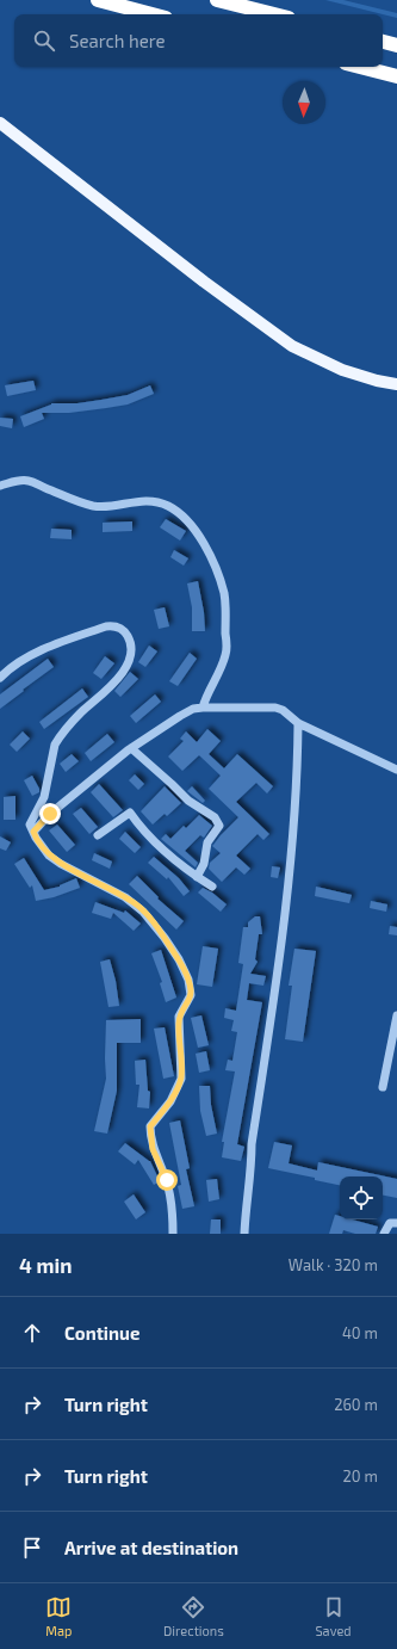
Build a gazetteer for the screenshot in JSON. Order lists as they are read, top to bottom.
{
  "north": "bottom",
  "page": {
    "search": "Search here",
    "heading": ["4 min", "Walk · 320 m"],
    "list": [
      ["Continue", "40 m"],
      ["Turn right", "260 m"],
      ["Turn right", "20 m"],
      "Arrive at destination"
    ],
    "nav": ["Map", "Directions", "Saved"]
  }
}
